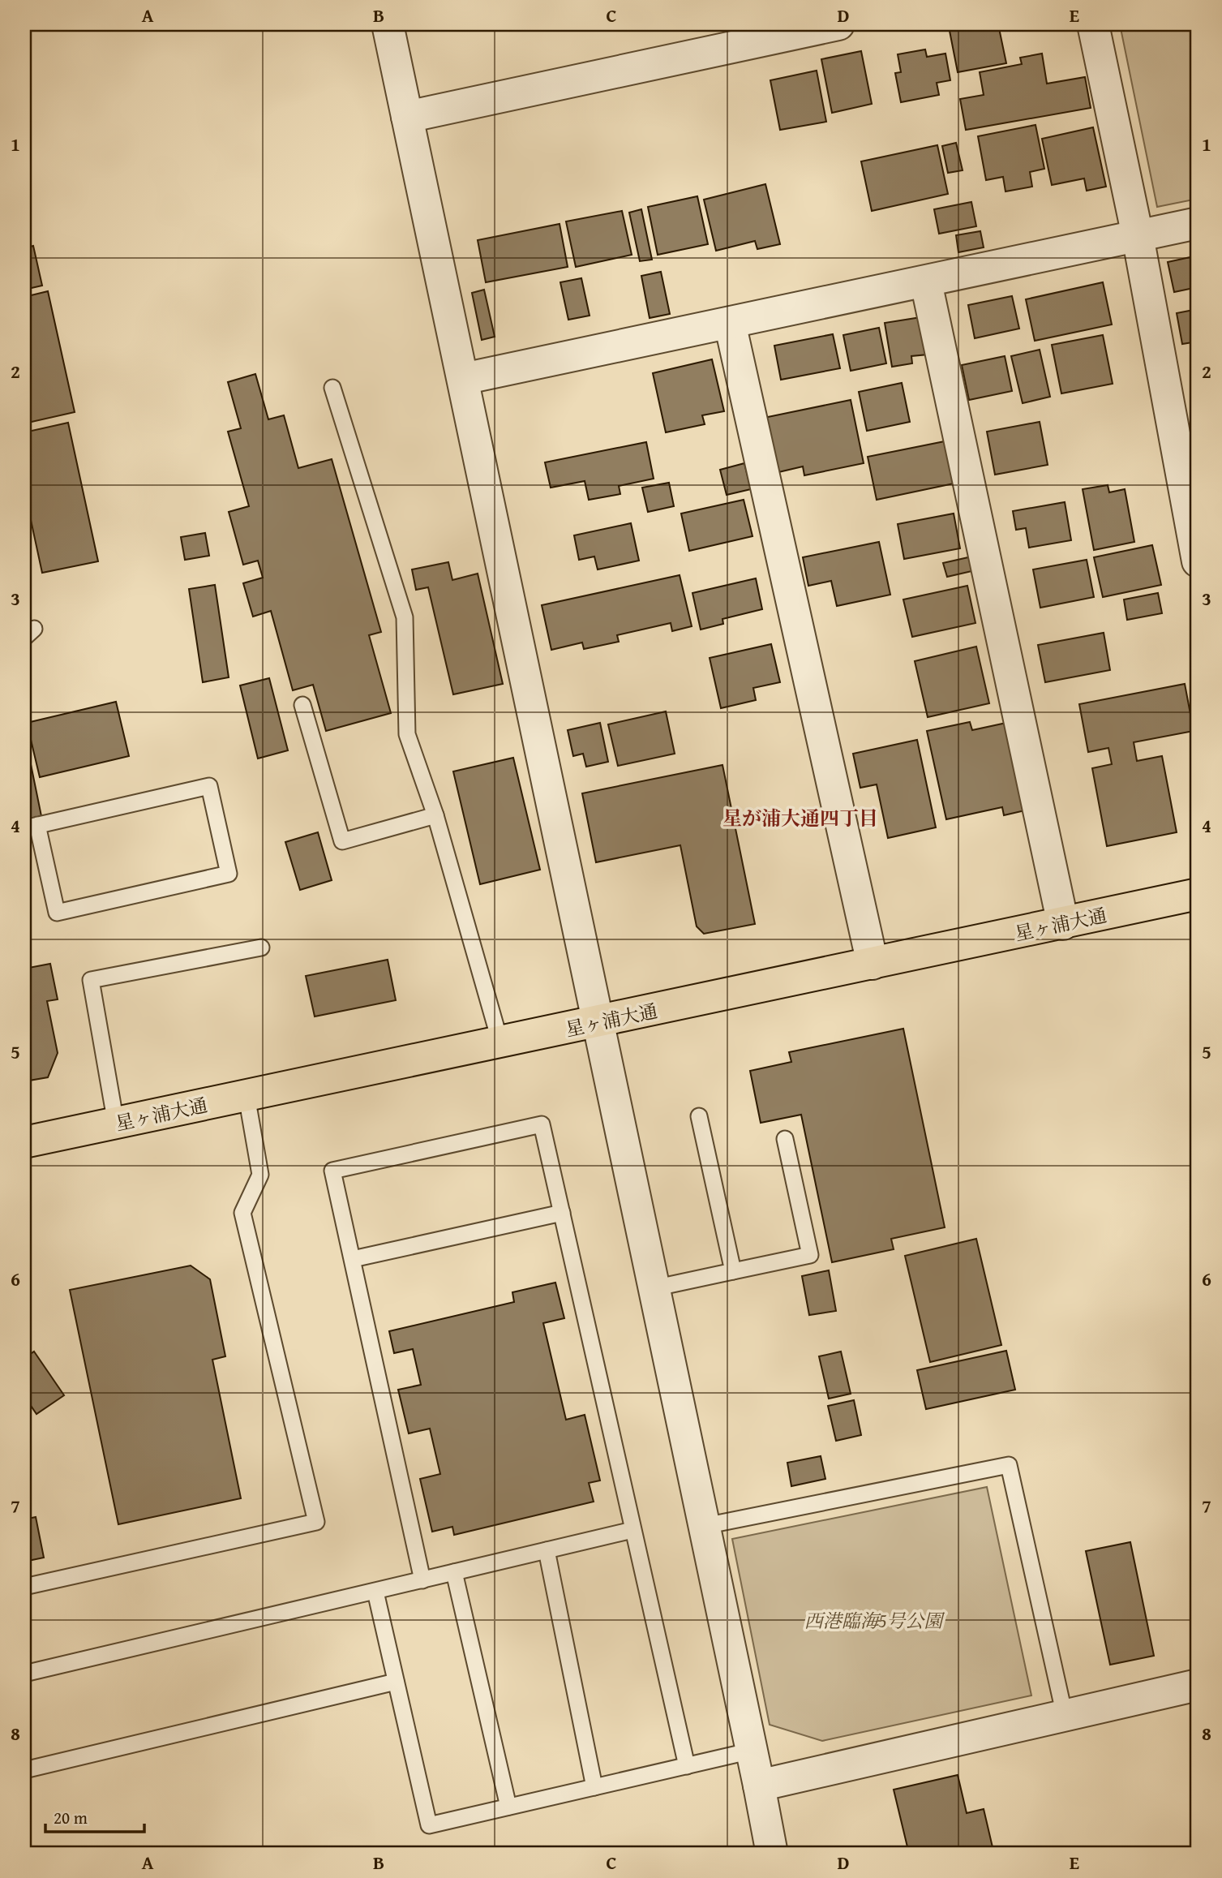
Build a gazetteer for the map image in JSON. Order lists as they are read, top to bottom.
{
  "streets": {
    "highway": ["星ヶ浦大通"]
  },
  "districts": ["星が浦大通四丁目"],
  "parks": ["西港臨海5号公園"],
  "scale_bar": "20 m",
  "grid": {
    "columns": [
      "A",
      "B",
      "C",
      "D",
      "E"
    ],
    "rows": [
      "1",
      "2",
      "3",
      "4",
      "5",
      "6",
      "7",
      "8"
    ]
  }
}
